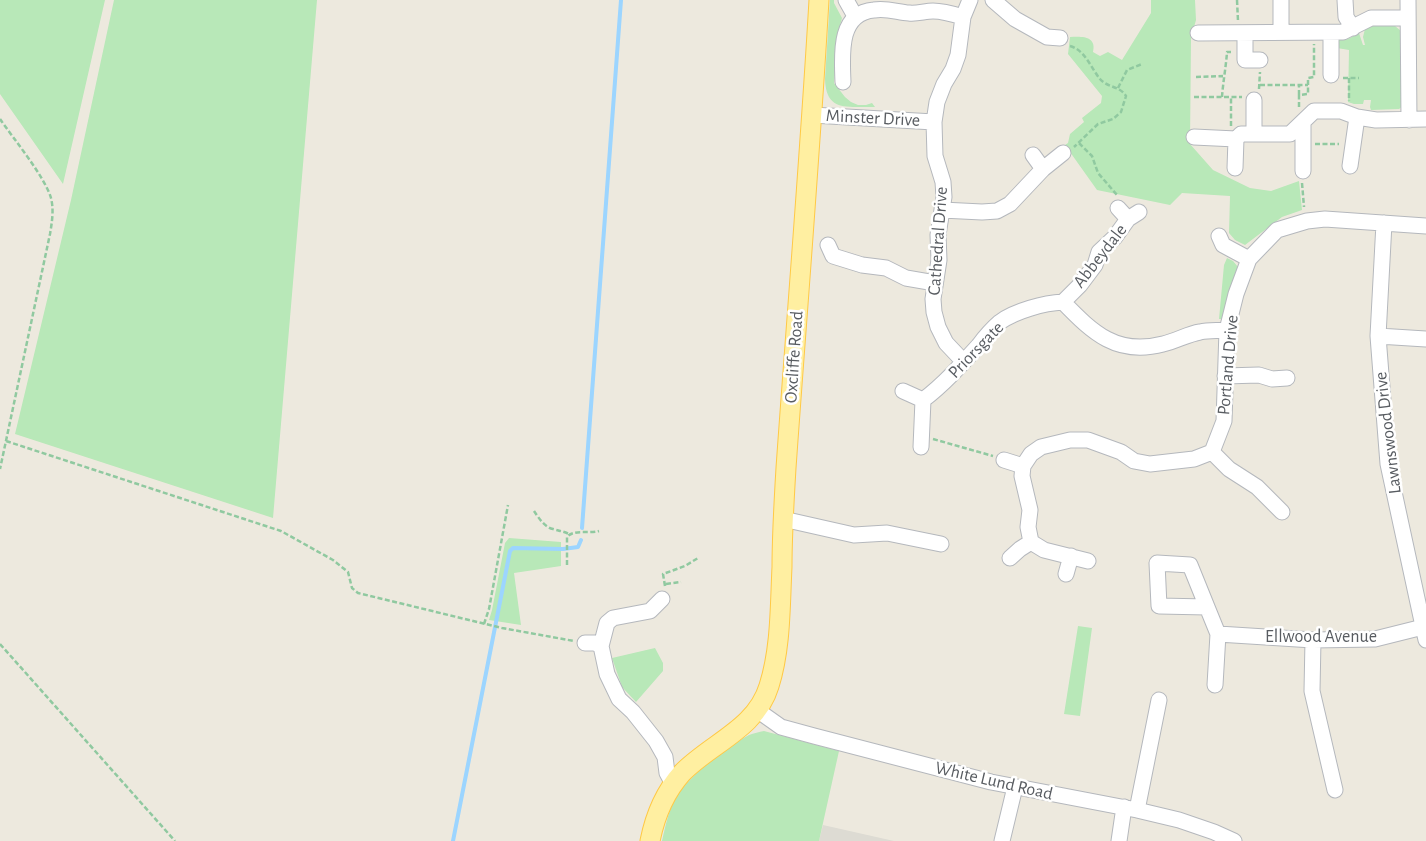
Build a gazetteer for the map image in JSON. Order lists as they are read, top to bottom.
{
  "streets": {
    "main road": ["Oxcliffe Road"],
    "street": [
      "Minster Drive",
      "Cathedral Drive",
      "Abbeydale",
      "Priorsgate",
      "Portland Drive",
      "Lawnswood Drive",
      "Ellwood Avenue",
      "White Lund Road"
    ]
  },
  "crossings": [
    ["Minster Drive", "Cathedral Drive"],
    ["Minster Drive", "Oxcliffe Road"],
    ["Cathedral Drive", "Priorsgate"],
    ["Abbeydale", "Priorsgate"],
    ["Oxcliffe Road", "White Lund Road"],
    ["Portland Drive", "Lawnswood Drive"],
    ["Lawnswood Drive", "Ellwood Avenue"]
  ]
}
